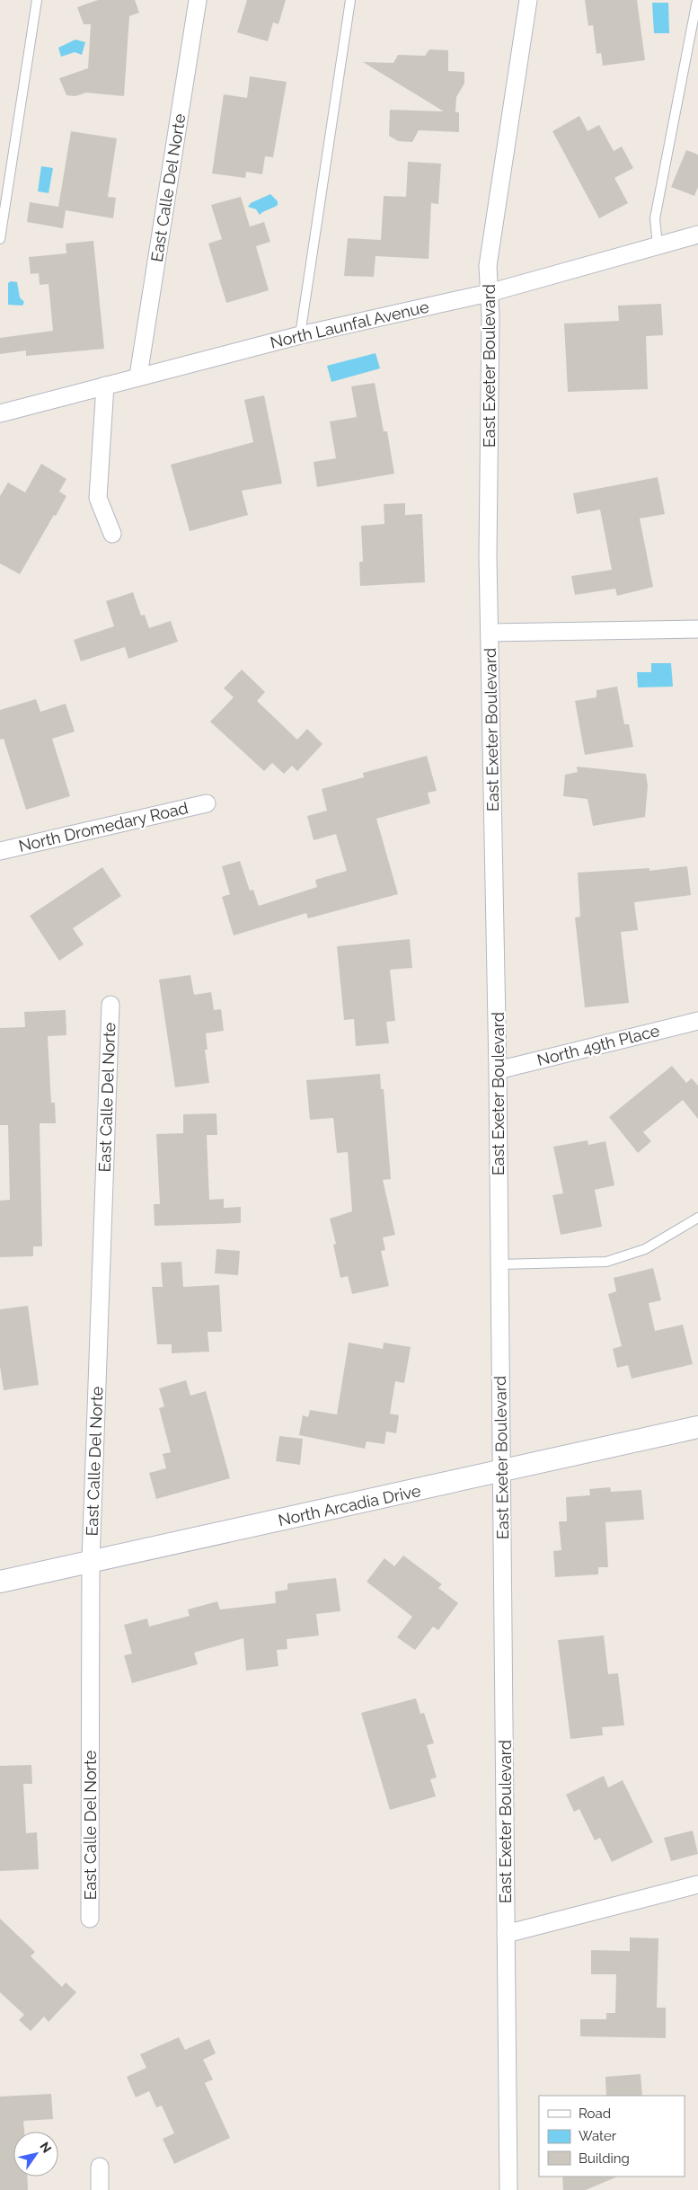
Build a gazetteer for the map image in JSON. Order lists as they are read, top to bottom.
{
  "streets": {
    "street": [
      "East Calle Del Norte",
      "North Launfal Avenue",
      "East Exeter Boulevard",
      "North Dromedary Road",
      "North 49th Place",
      "North Arcadia Drive"
    ]
  },
  "crossings": [
    ["East Calle Del Norte", "North Launfal Avenue"],
    ["East Calle Del Norte", "North Arcadia Drive"],
    ["North Launfal Avenue", "East Exeter Boulevard"],
    ["East Exeter Boulevard", "North 49th Place"],
    ["East Exeter Boulevard", "North Arcadia Drive"]
  ],
  "legend": ["Road", "Water", "Building"],
  "north": "top right"
}
